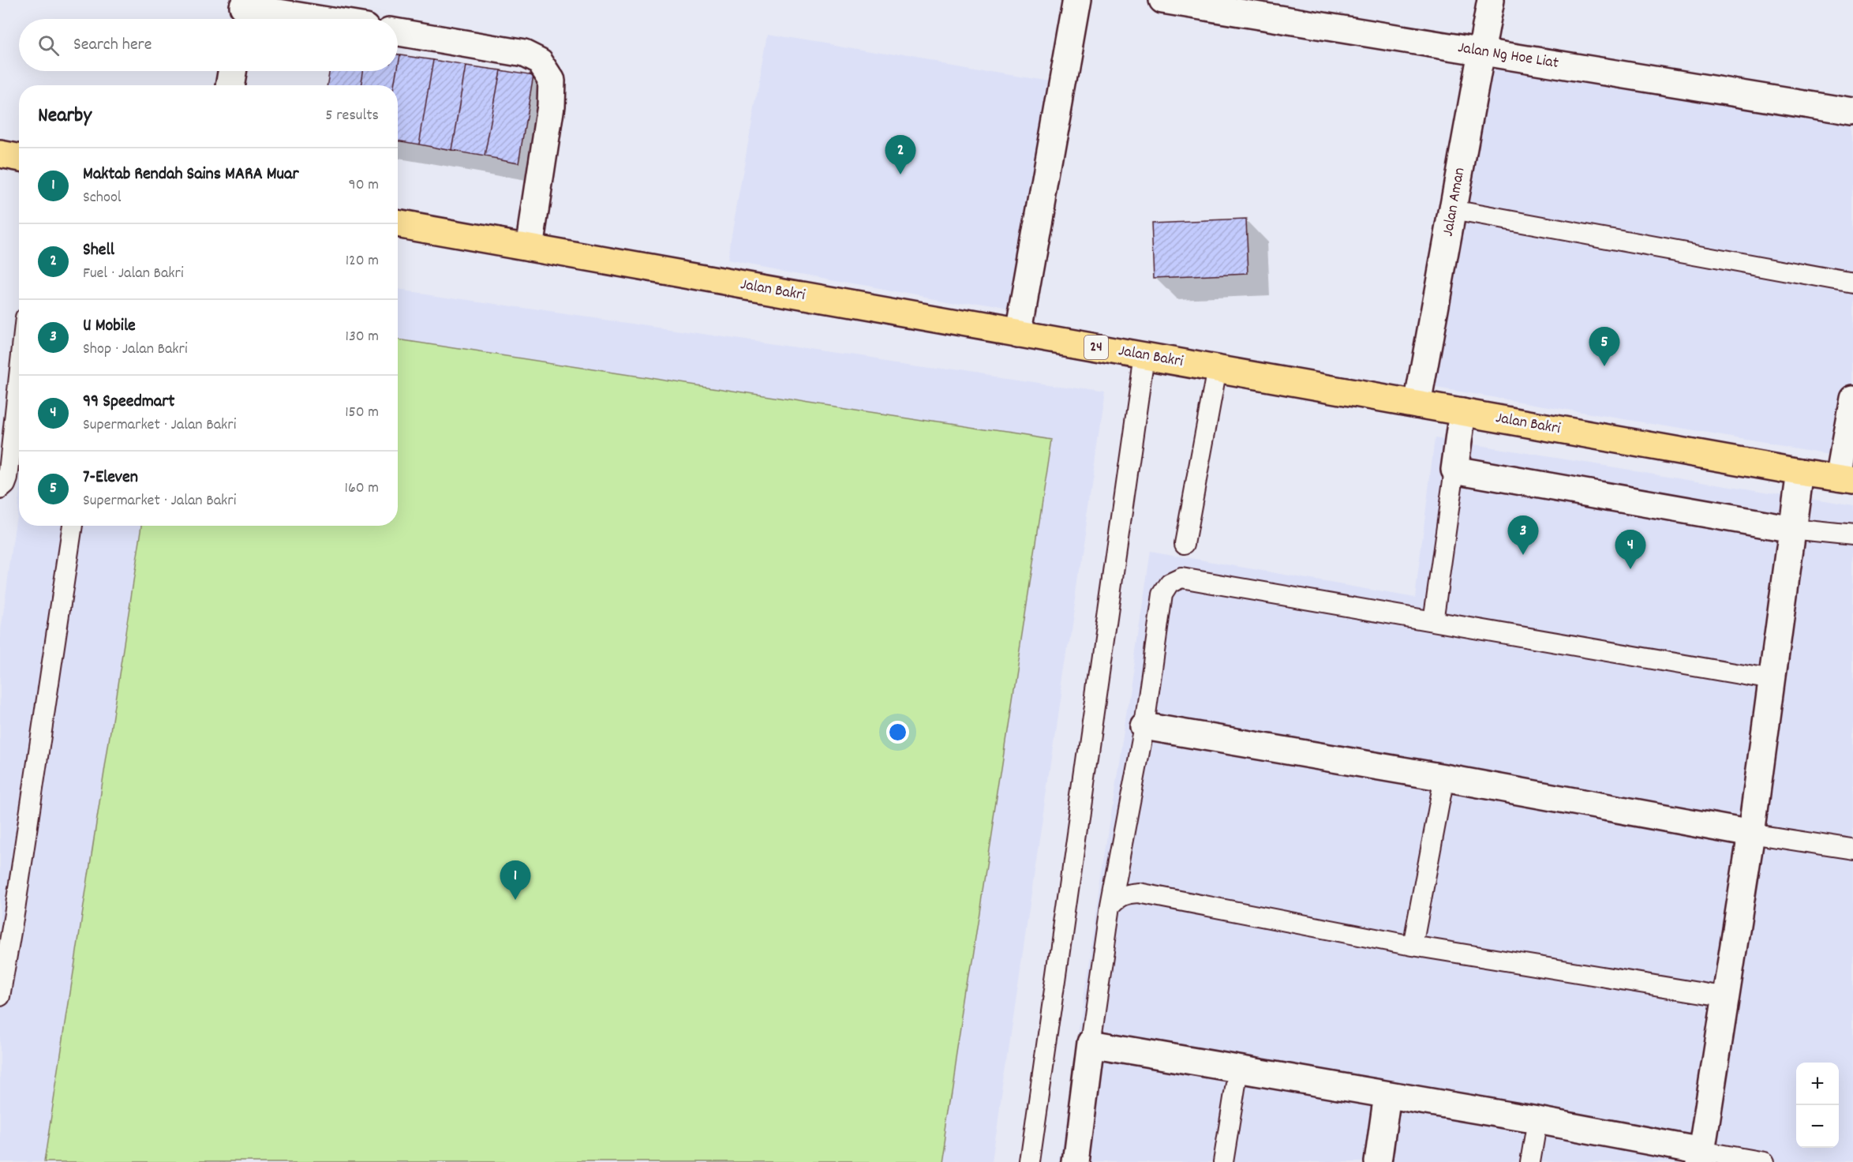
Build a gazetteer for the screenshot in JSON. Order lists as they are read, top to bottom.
{
  "streets": {
    "main road": ["Jalan Bakri", "24"],
    "street": ["Jalan Ng Hoe Liat", "Jalan Aman"]
  },
  "crossings": [
    ["Jalan Ng Hoe Liat", "Jalan Aman"],
    ["Jalan Aman", "Jalan Bakri"]
  ],
  "page": {
    "search": "Search here",
    "heading": ["Nearby", "5 results"],
    "pins": [
      "2",
      "5",
      "3",
      "4",
      "1"
    ],
    "list": [
      {
        "mark": "1",
        "name": "Maktab Rendah Sains MARA Muar",
        "note": "School",
        "value": "90 m"
      },
      {
        "mark": "2",
        "name": "Shell",
        "note": "Fuel · Jalan Bakri",
        "value": "120 m"
      },
      {
        "mark": "3",
        "name": "U Mobile",
        "note": "Shop · Jalan Bakri",
        "value": "130 m"
      },
      {
        "mark": "4",
        "name": "99 Speedmart",
        "note": "Supermarket · Jalan Bakri",
        "value": "150 m"
      },
      {
        "mark": "5",
        "name": "7-Eleven",
        "note": "Supermarket · Jalan Bakri",
        "value": "160 m"
      }
    ],
    "map_buttons": ["+", "−"]
  }
}
